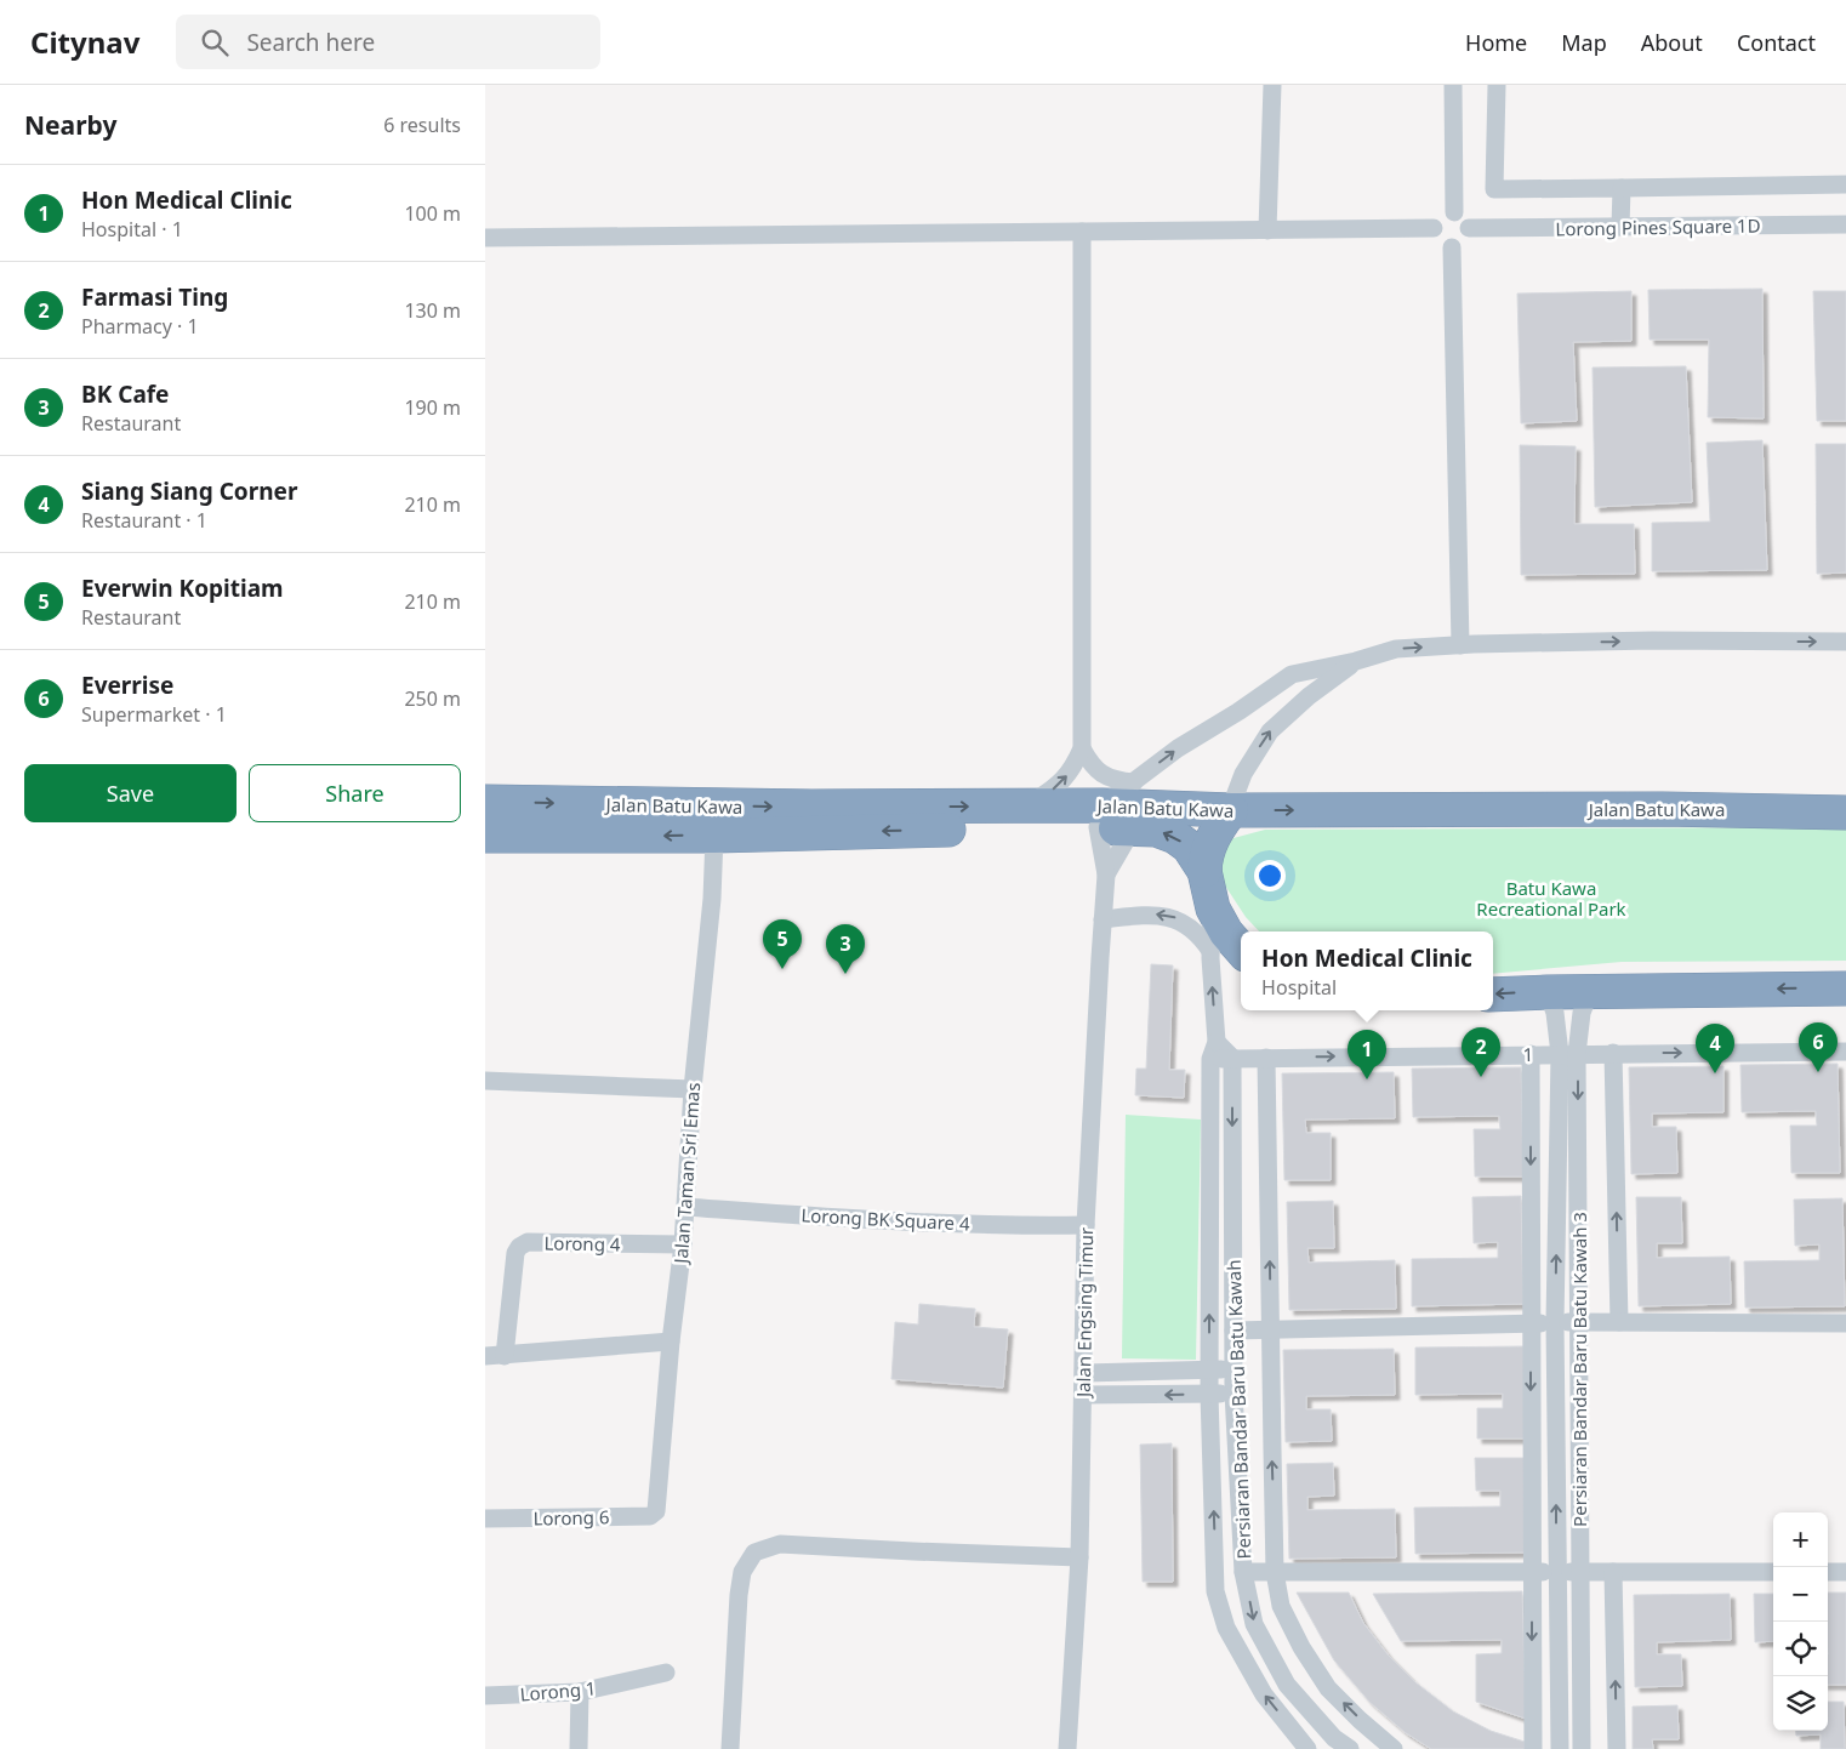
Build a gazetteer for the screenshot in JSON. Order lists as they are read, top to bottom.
{
  "streets": {
    "highway": ["Jalan Batu Kawa"],
    "street": [
      "Lorong Pines Square 1D",
      "1",
      "Jalan Taman Sri Emas",
      "Lorong BK Square 4",
      "Lorong 4",
      "Jalan Engsing Timur",
      "Persiaran Bandar Baru Batu Kawah 3",
      "Persiaran Bandar Baru Batu Kawah",
      "Lorong 6",
      "Lorong 1"
    ]
  },
  "crossings": [
    ["Jalan Batu Kawa", "Jalan Taman Sri Emas"],
    ["Jalan Batu Kawa", "Jalan Engsing Timur"],
    ["Jalan Batu Kawa", "Persiaran Bandar Baru Batu Kawah"],
    ["1", "Persiaran Bandar Baru Batu Kawah 3"],
    ["1", "Persiaran Bandar Baru Batu Kawah"],
    ["Jalan Taman Sri Emas", "Lorong BK Square 4"],
    ["Jalan Taman Sri Emas", "Lorong 4"],
    ["Jalan Taman Sri Emas", "Lorong 6"],
    ["Lorong BK Square 4", "Jalan Engsing Timur"]
  ],
  "one_way": ["1"],
  "parks": ["Batu Kawa Recreational Park"],
  "page": {
    "header": "Citynav",
    "search": "Search here",
    "nav": [
      "Home",
      "Map",
      "About",
      "Contact"
    ],
    "heading": ["Nearby", "6 results"],
    "list": [
      {
        "mark": "1",
        "name": "Hon Medical Clinic",
        "note": "Hospital · 1",
        "value": "100 m"
      },
      {
        "mark": "2",
        "name": "Farmasi Ting",
        "note": "Pharmacy · 1",
        "value": "130 m"
      },
      {
        "mark": "3",
        "name": "BK Cafe",
        "note": "Restaurant",
        "value": "190 m"
      },
      {
        "mark": "4",
        "name": "Siang Siang Corner",
        "note": "Restaurant · 1",
        "value": "210 m"
      },
      {
        "mark": "5",
        "name": "Everwin Kopitiam",
        "note": "Restaurant",
        "value": "210 m"
      },
      {
        "mark": "6",
        "name": "Everrise",
        "note": "Supermarket · 1",
        "value": "250 m"
      }
    ],
    "buttons": ["Save", "Share"],
    "pins": [
      "5",
      "3",
      "6",
      "4",
      "2",
      "1"
    ],
    "popup": ["Hon Medical Clinic", "Hospital"],
    "map_buttons": ["+", "−"]
  }
}
